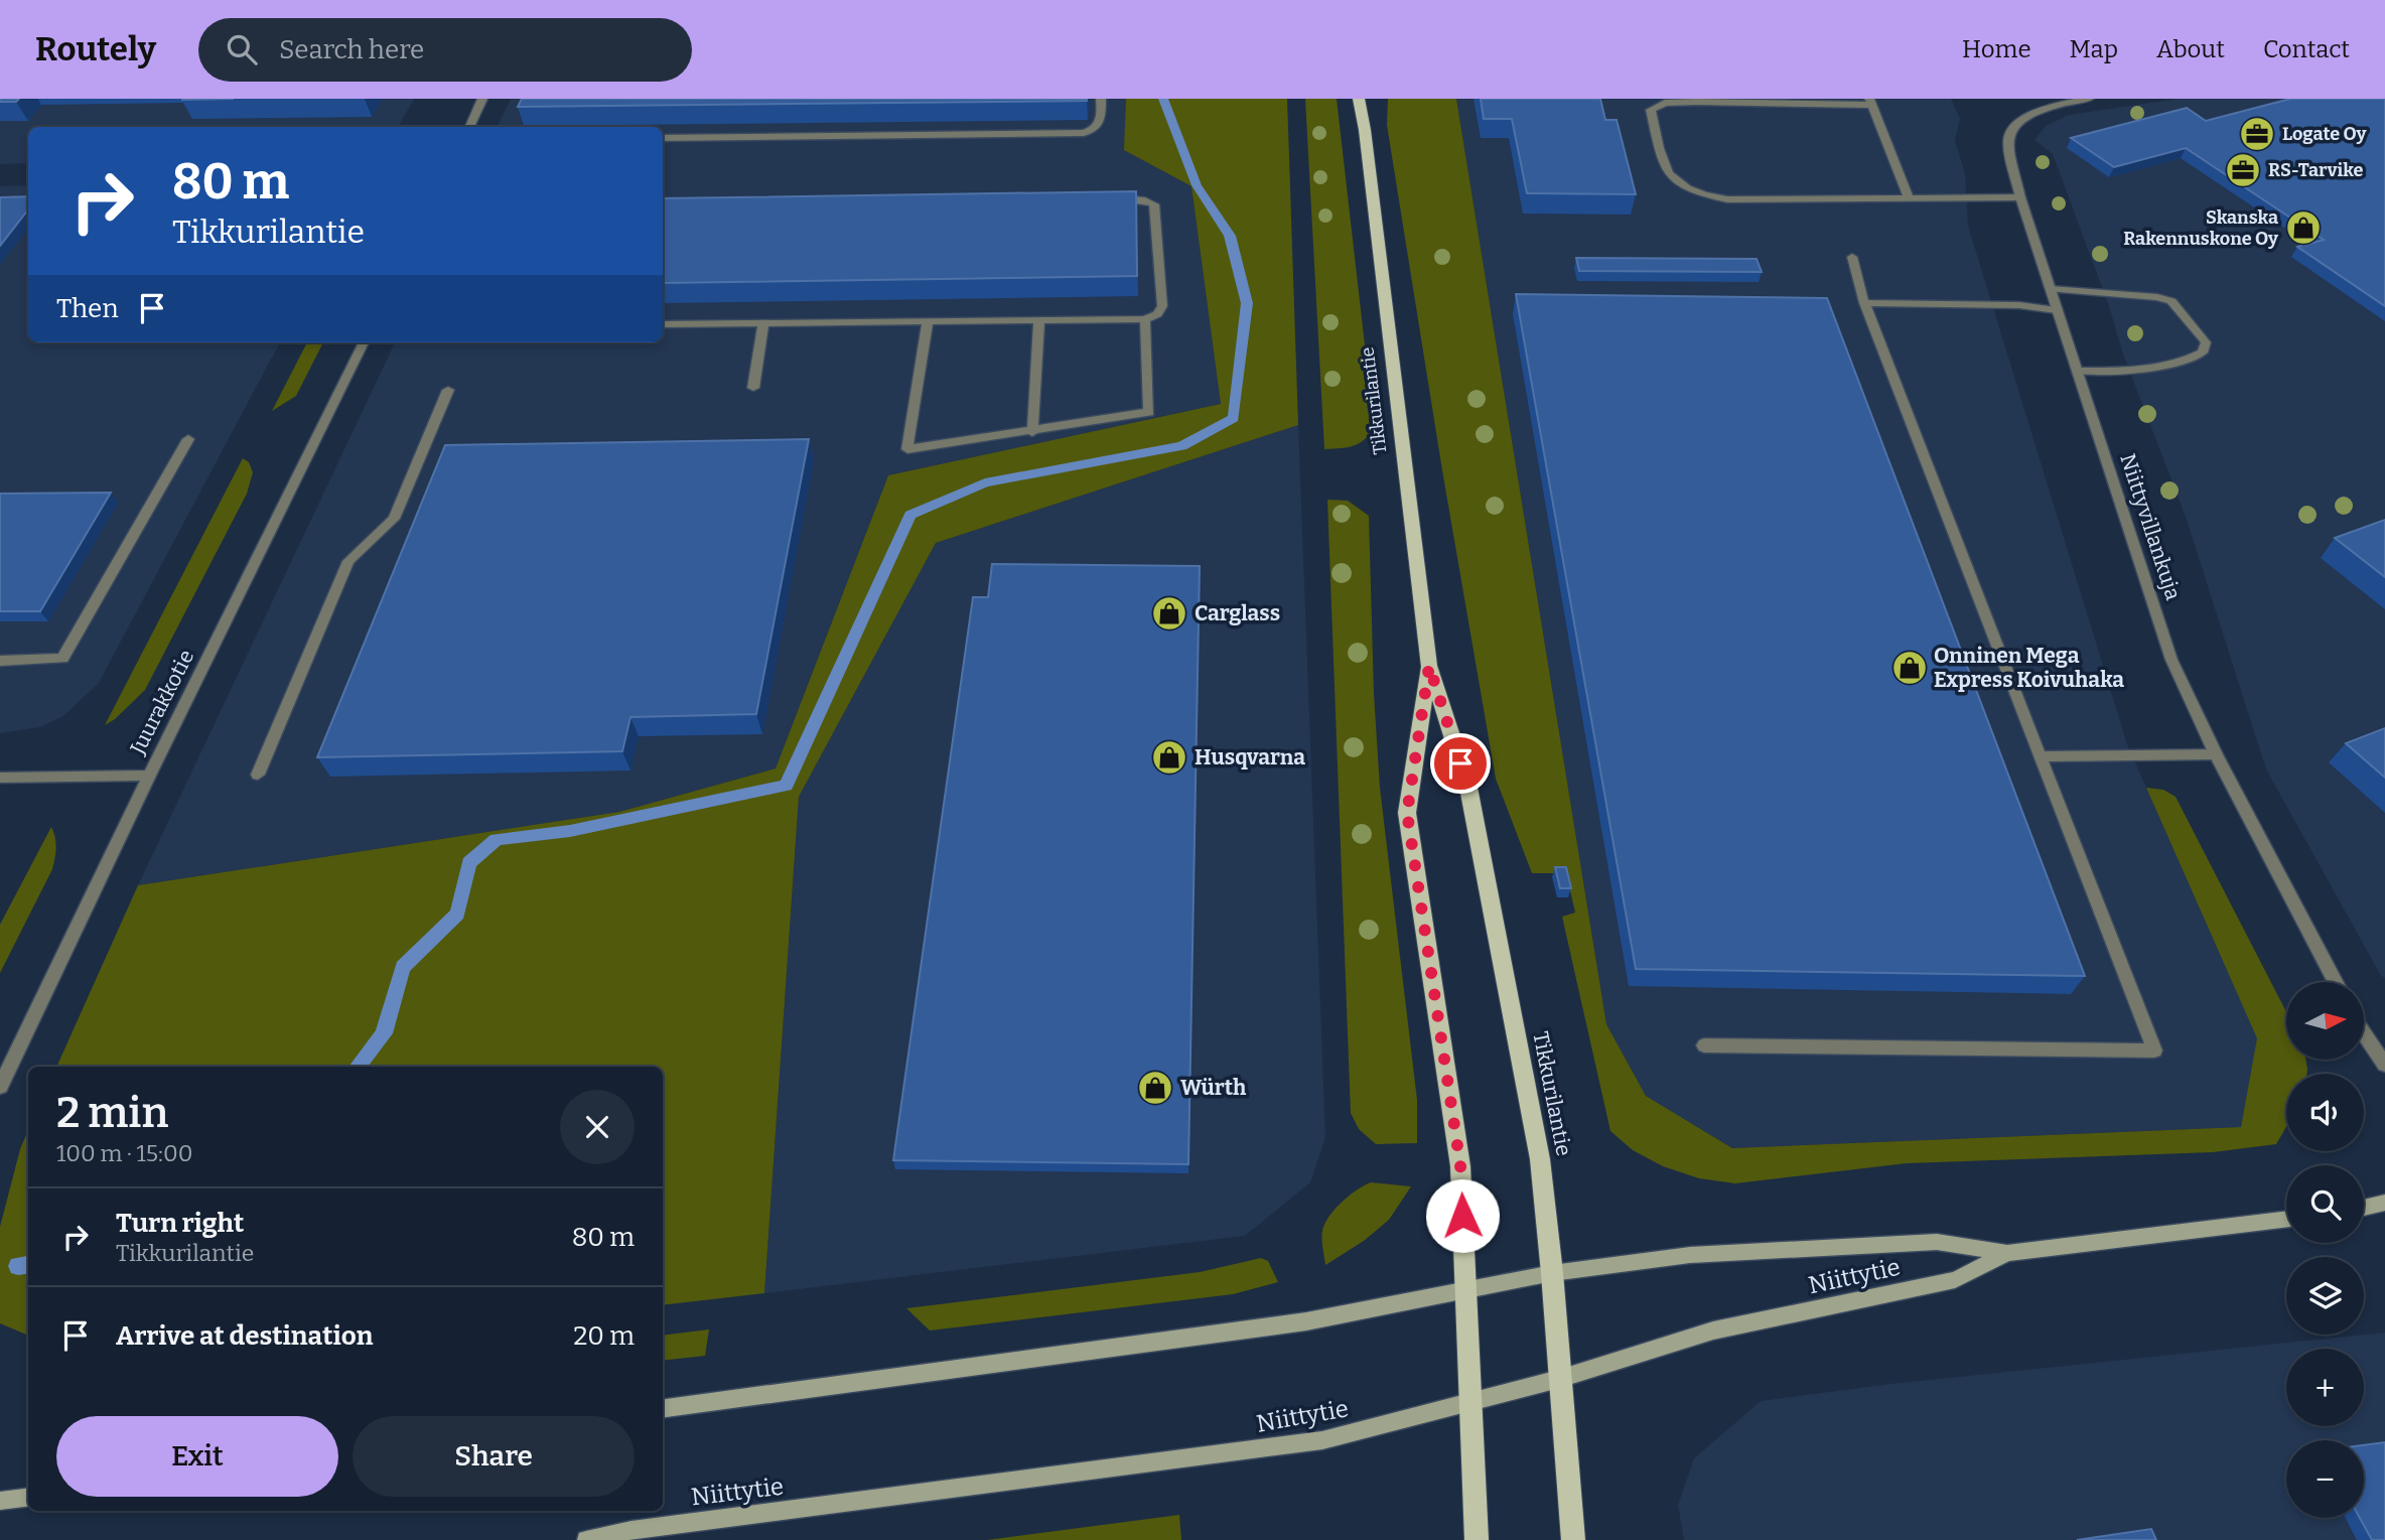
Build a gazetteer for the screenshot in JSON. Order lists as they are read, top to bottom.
{
  "streets": {
    "main road": ["Tikkurilantie", "Niittytie"],
    "street": ["Niittyvillankuja", "Juurakkotie"]
  },
  "crossings": [
    ["Tikkurilantie", "Niittytie"]
  ],
  "places": {
    "office": ["Logate Oy", "RS-Tarvike"],
    "shop": [
      "Skanska Rakennuskone Oy",
      "Carglass",
      "Onninen Mega Express Koivuhaka",
      "Husqvarna",
      "Würth"
    ]
  },
  "north": "right",
  "page": {
    "header": "Routely",
    "search": "Search here",
    "nav": [
      "Home",
      "Map",
      "About",
      "Contact"
    ],
    "turn": ["80 m", "Tikkurilantie"],
    "then": "Then",
    "map_buttons": ["+", "−"],
    "heading": ["2 min", "100 m · 15:00"],
    "list": [
      {
        "name": "Turn right",
        "note": "Tikkurilantie",
        "value": "80 m"
      },
      {
        "name": "Arrive at destination",
        "value": "20 m"
      }
    ],
    "buttons": ["Exit", "Share"]
  }
}
